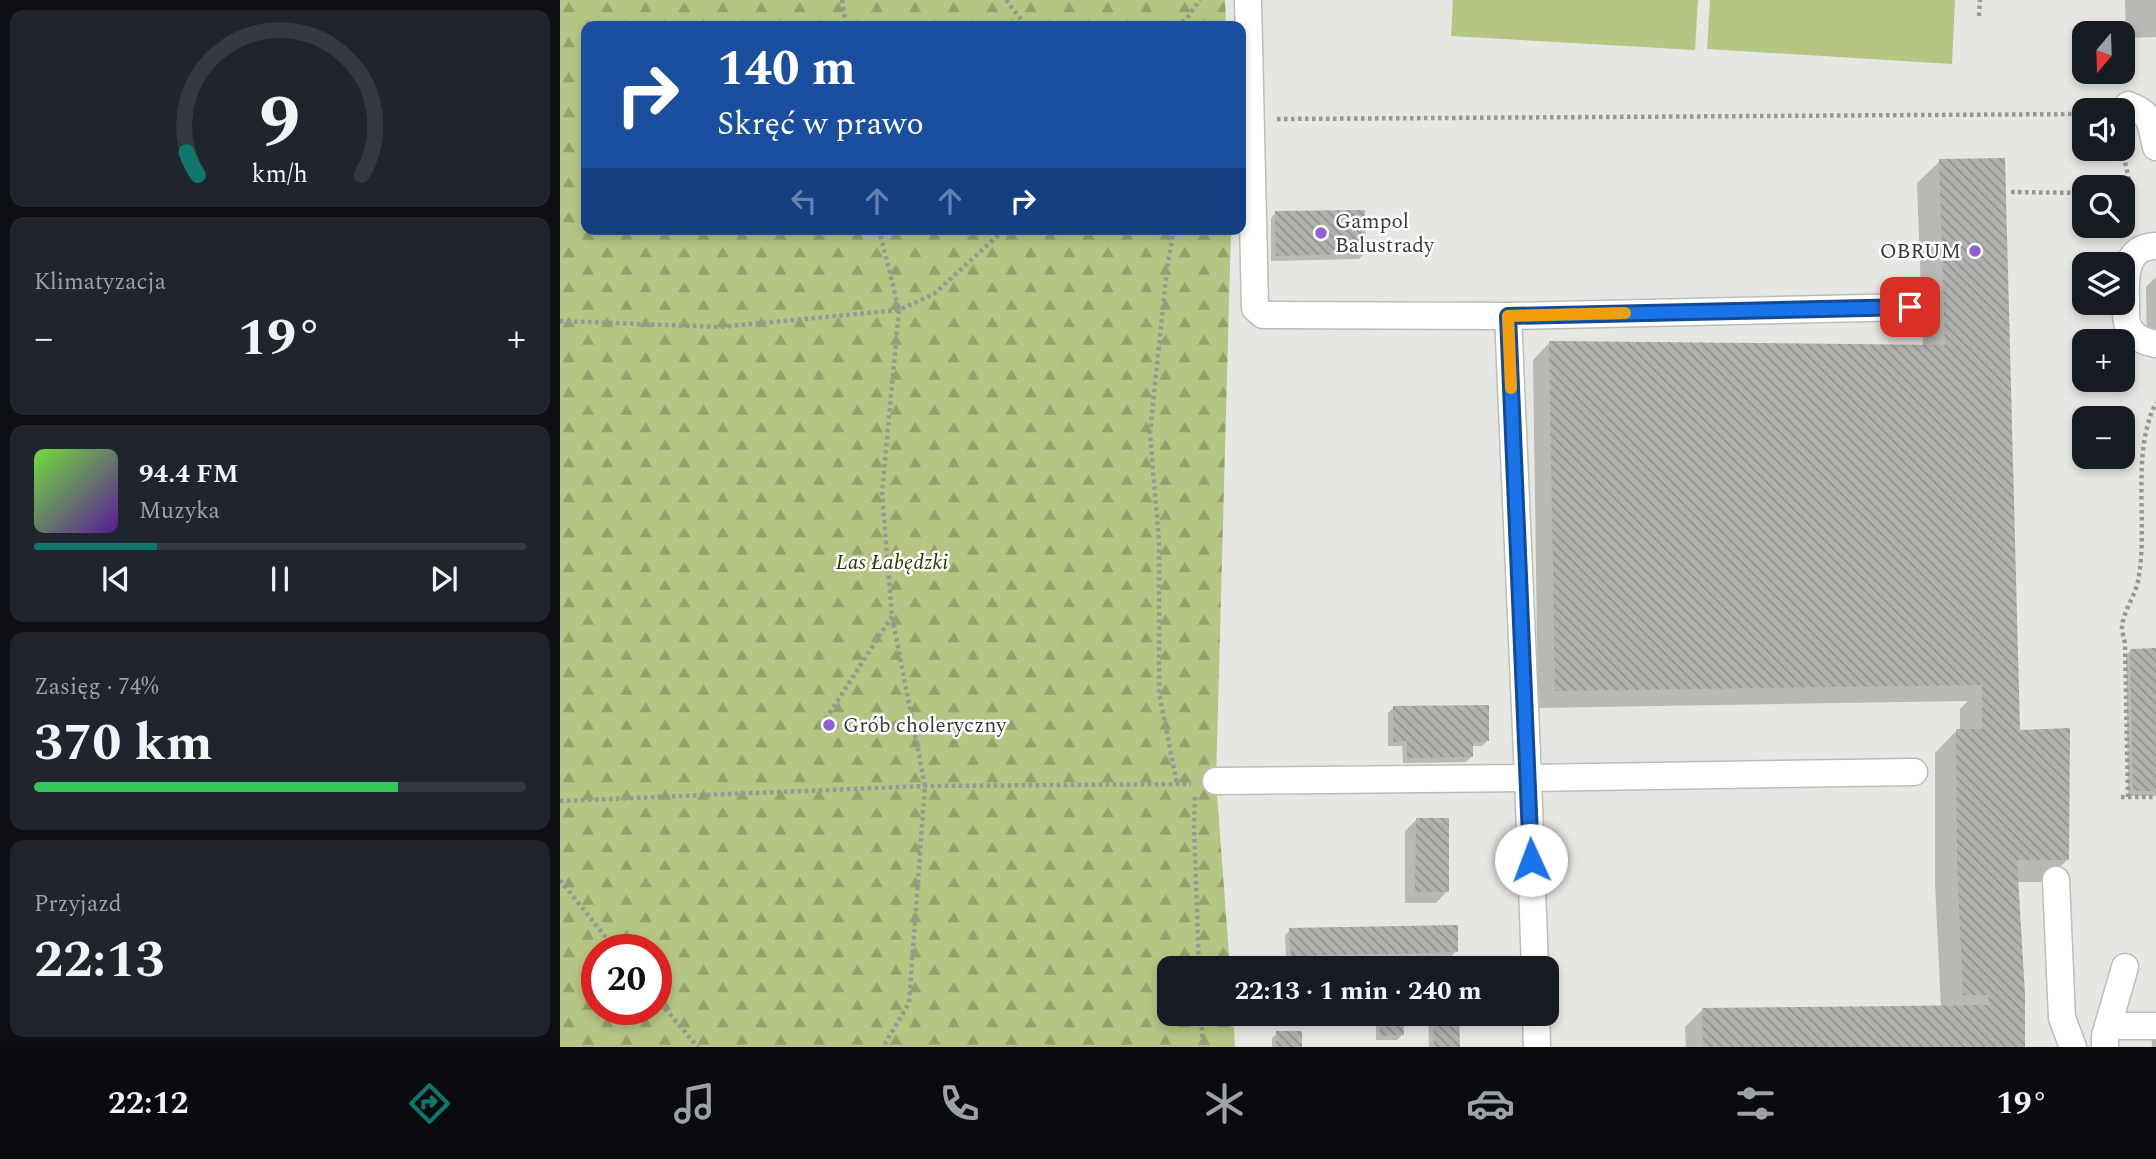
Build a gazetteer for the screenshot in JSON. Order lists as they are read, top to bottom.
{
  "parks": ["Las Łabędzki"],
  "places": ["Gampol Balustrady", "OBRUM", "Grób choleryczny"],
  "north": "bottom",
  "page": {
    "map_buttons": ["+", "−"],
    "turn": ["140 m", "Skręć w prawo"],
    "tile": [
      "Klimatyzacja",
      ["Zasięg · 74%", "370 km"],
      ["Przyjazd", "22:13"]
    ],
    "heat": ["−", "19°", "+"],
    "song": ["94.4 FM", "Muzyka"],
    "limit": "20",
    "trip": "22:13 · 1 min · 240 m",
    "tabs": ["22:12", "19°"],
    "gauge": ["9", "km/h"]
  }
}
